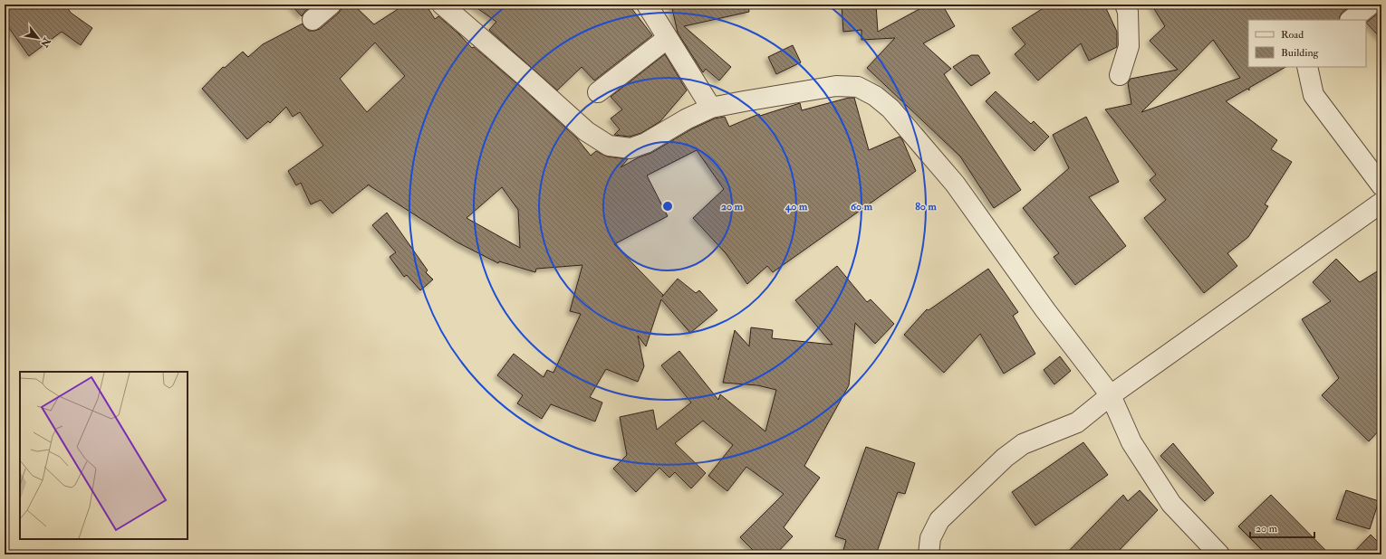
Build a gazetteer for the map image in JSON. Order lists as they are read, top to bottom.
{
  "legend": ["Road", "Building"],
  "scale_bar": "20 m",
  "north": "bottom right",
  "rings": [
    "20 m",
    "40 m",
    "60 m",
    "80 m"
  ]
}
